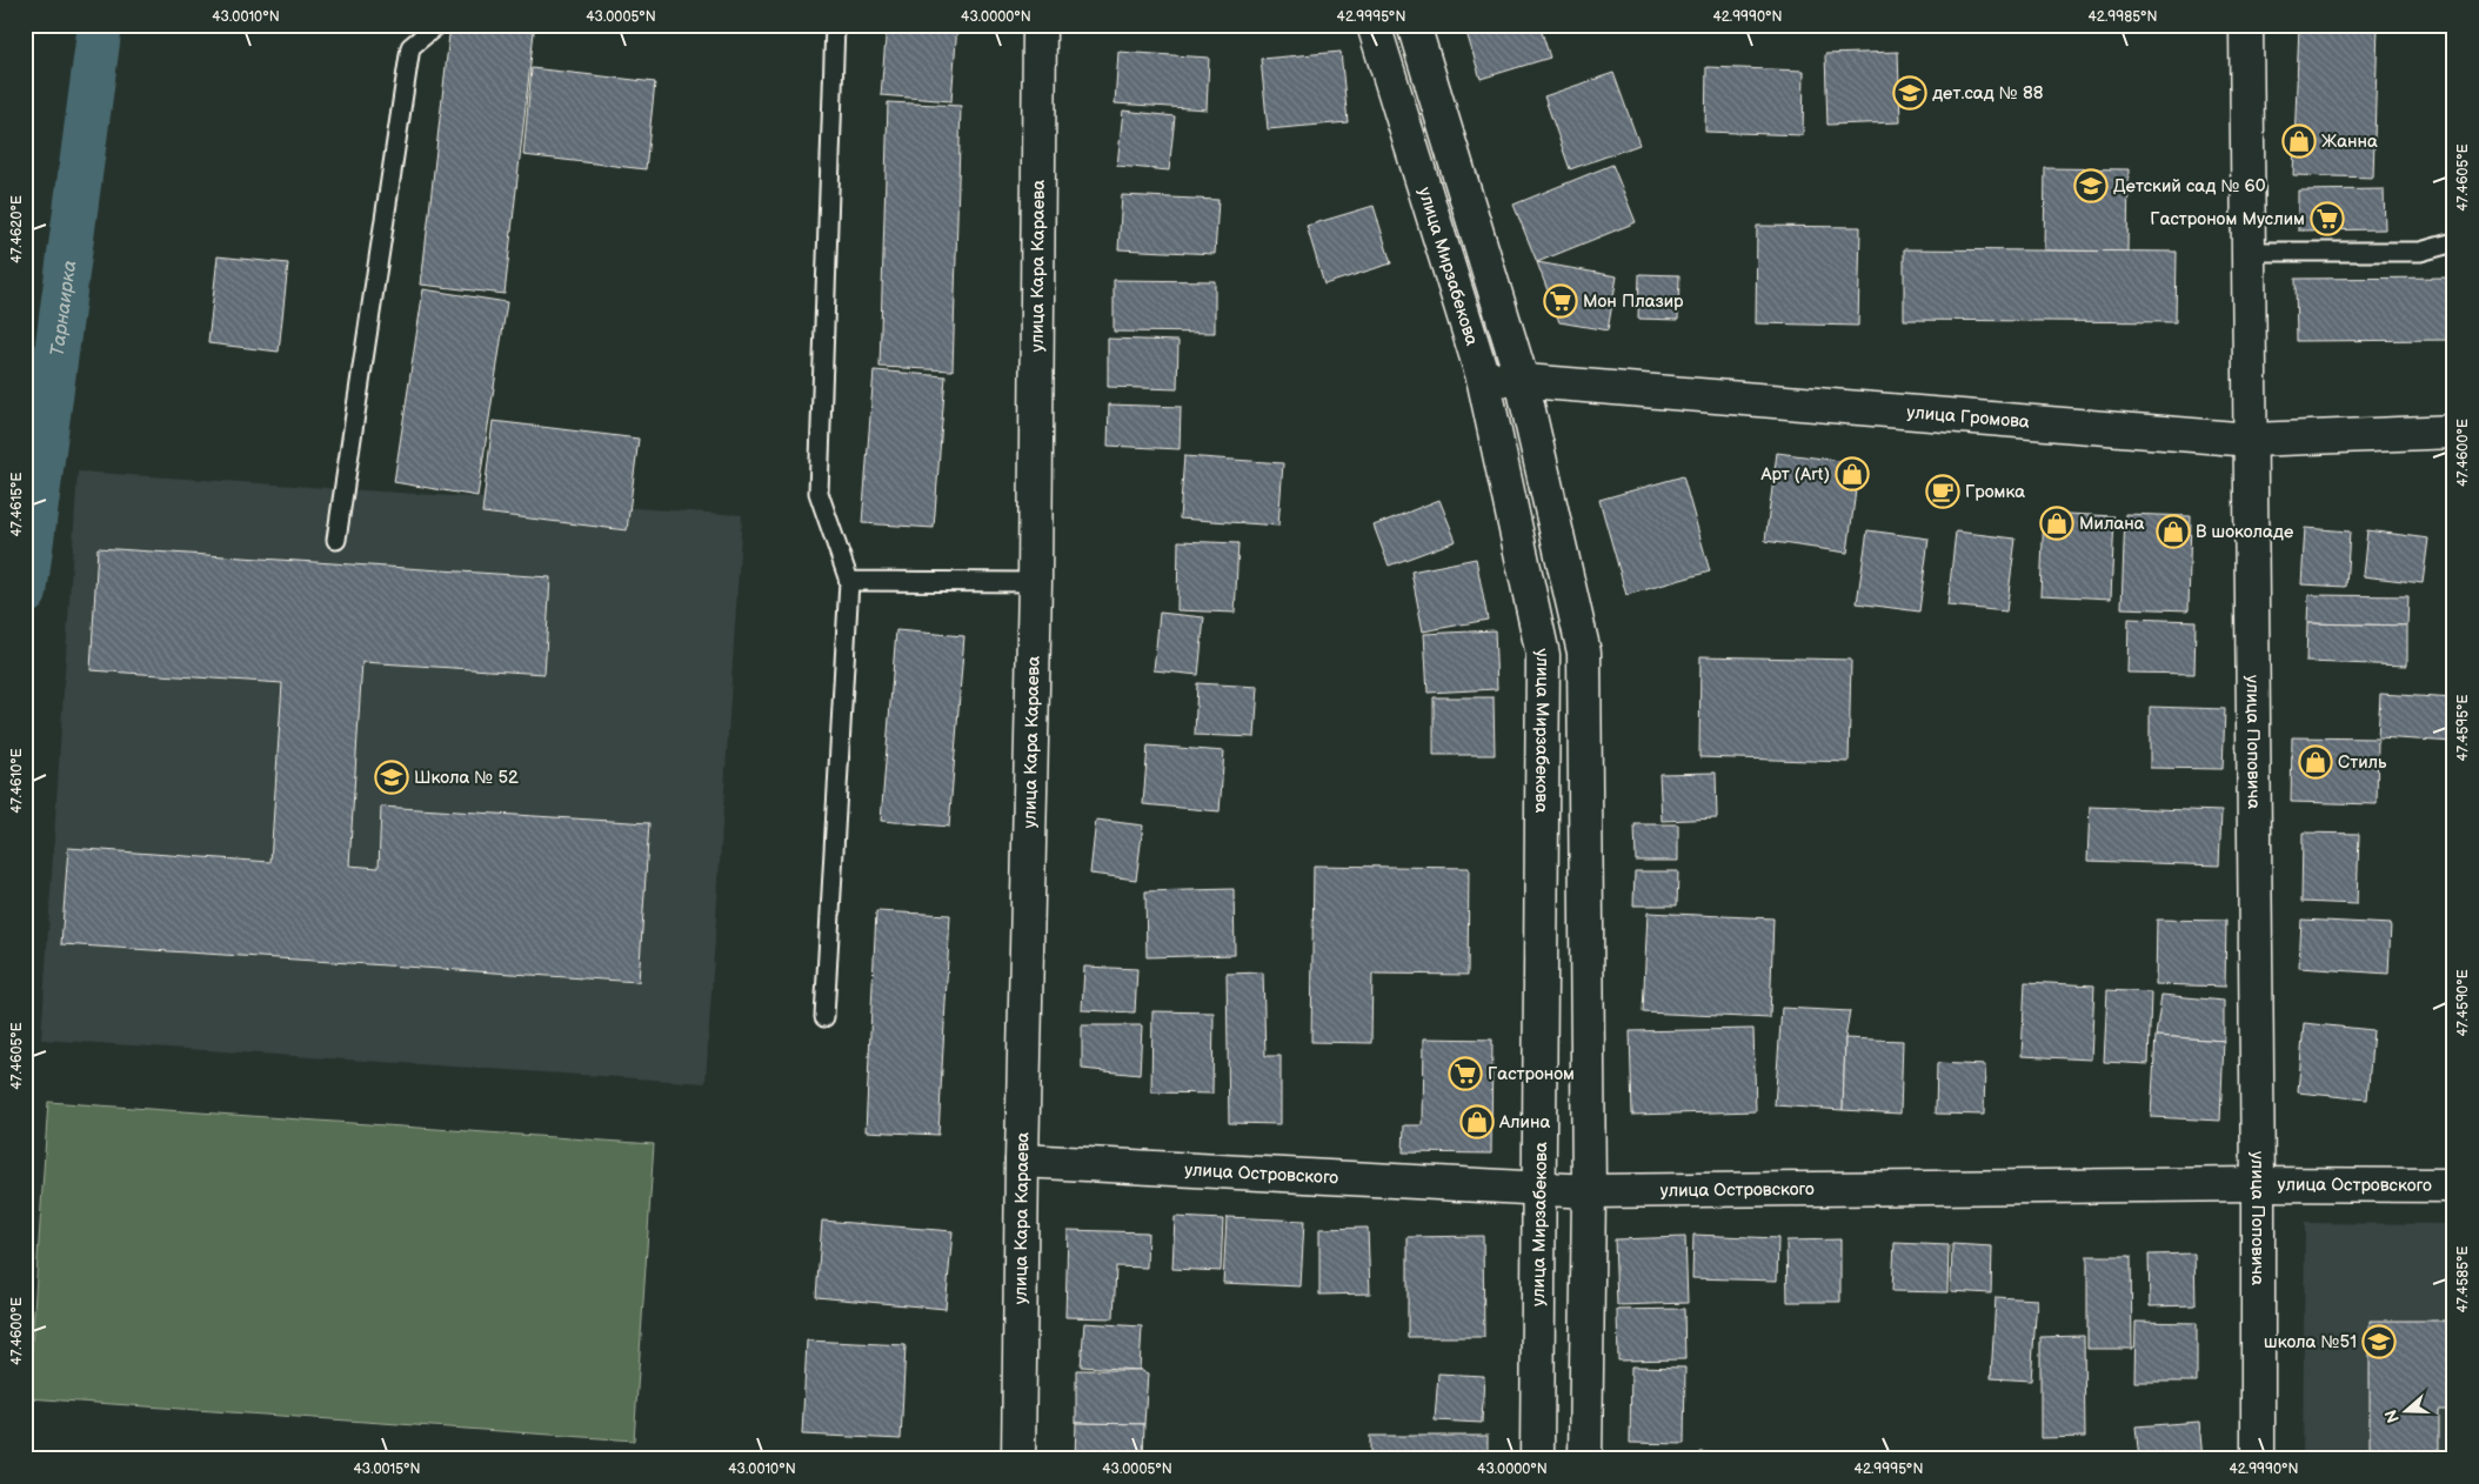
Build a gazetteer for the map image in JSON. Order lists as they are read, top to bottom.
{
  "streets": {
    "street": [
      "улица Кара Караева",
      "улица Мирзабекова",
      "улица Громова",
      "улица Поповича",
      "улица Островского"
    ]
  },
  "crossings": [
    ["улица Кара Караева", "улица Островского"],
    ["улица Мирзабекова", "улица Громова"],
    ["улица Мирзабекова", "улица Островского"],
    ["улица Громова", "улица Поповича"],
    ["улица Поповича", "улица Островского"]
  ],
  "water": ["Тарнаирка"],
  "places": {
    "school or university": [
      "дет.сад № 88",
      "Детский сад № 60",
      "Школа № 52",
      "школа №51"
    ],
    "shop": [
      "Жанна",
      "Арт (Art)",
      "Милана",
      "В шоколаде",
      "Стиль",
      "Алина"
    ],
    "supermarket": ["Гастроном Муслим", "Мон Плазир", "Гастроном"],
    "cafe": ["Громка"]
  },
  "north": "left",
  "coordinates": [
    "43.0010°N",
    "43.0005°N",
    "43.0000°N",
    "42.9995°N",
    "42.9990°N",
    "42.9985°N",
    "47.4605°E",
    "47.4620°E",
    "47.4600°E",
    "47.4615°E",
    "47.4595°E",
    "47.4610°E",
    "47.4590°E",
    "47.4585°E",
    "43.0015°N"
  ]
}
